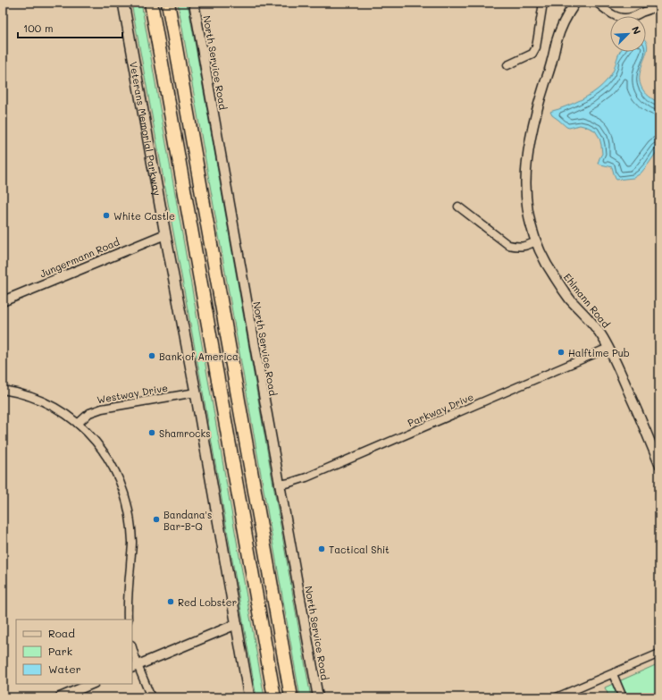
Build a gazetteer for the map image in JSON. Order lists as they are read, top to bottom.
{
  "streets": {
    "main road": ["Veterans Memorial Parkway"],
    "street": [
      "North Service Road",
      "Jungermann Road",
      "Ehlmann Road",
      "Westway Drive",
      "Parkway Drive"
    ]
  },
  "crossings": [
    ["North Service Road", "Parkway Drive"],
    ["Veterans Memorial Parkway", "Jungermann Road"],
    ["Veterans Memorial Parkway", "Westway Drive"],
    ["Ehlmann Road", "Parkway Drive"]
  ],
  "places": [
    "White Castle",
    "Halftime Pub",
    "Bank of America",
    "Shamrocks",
    "Bandana's Bar-B-Q",
    "Tactical Shit",
    "Red Lobster"
  ],
  "legend": ["Road", "Park", "Water"],
  "scale_bar": "100 m",
  "north": "top right"
}
